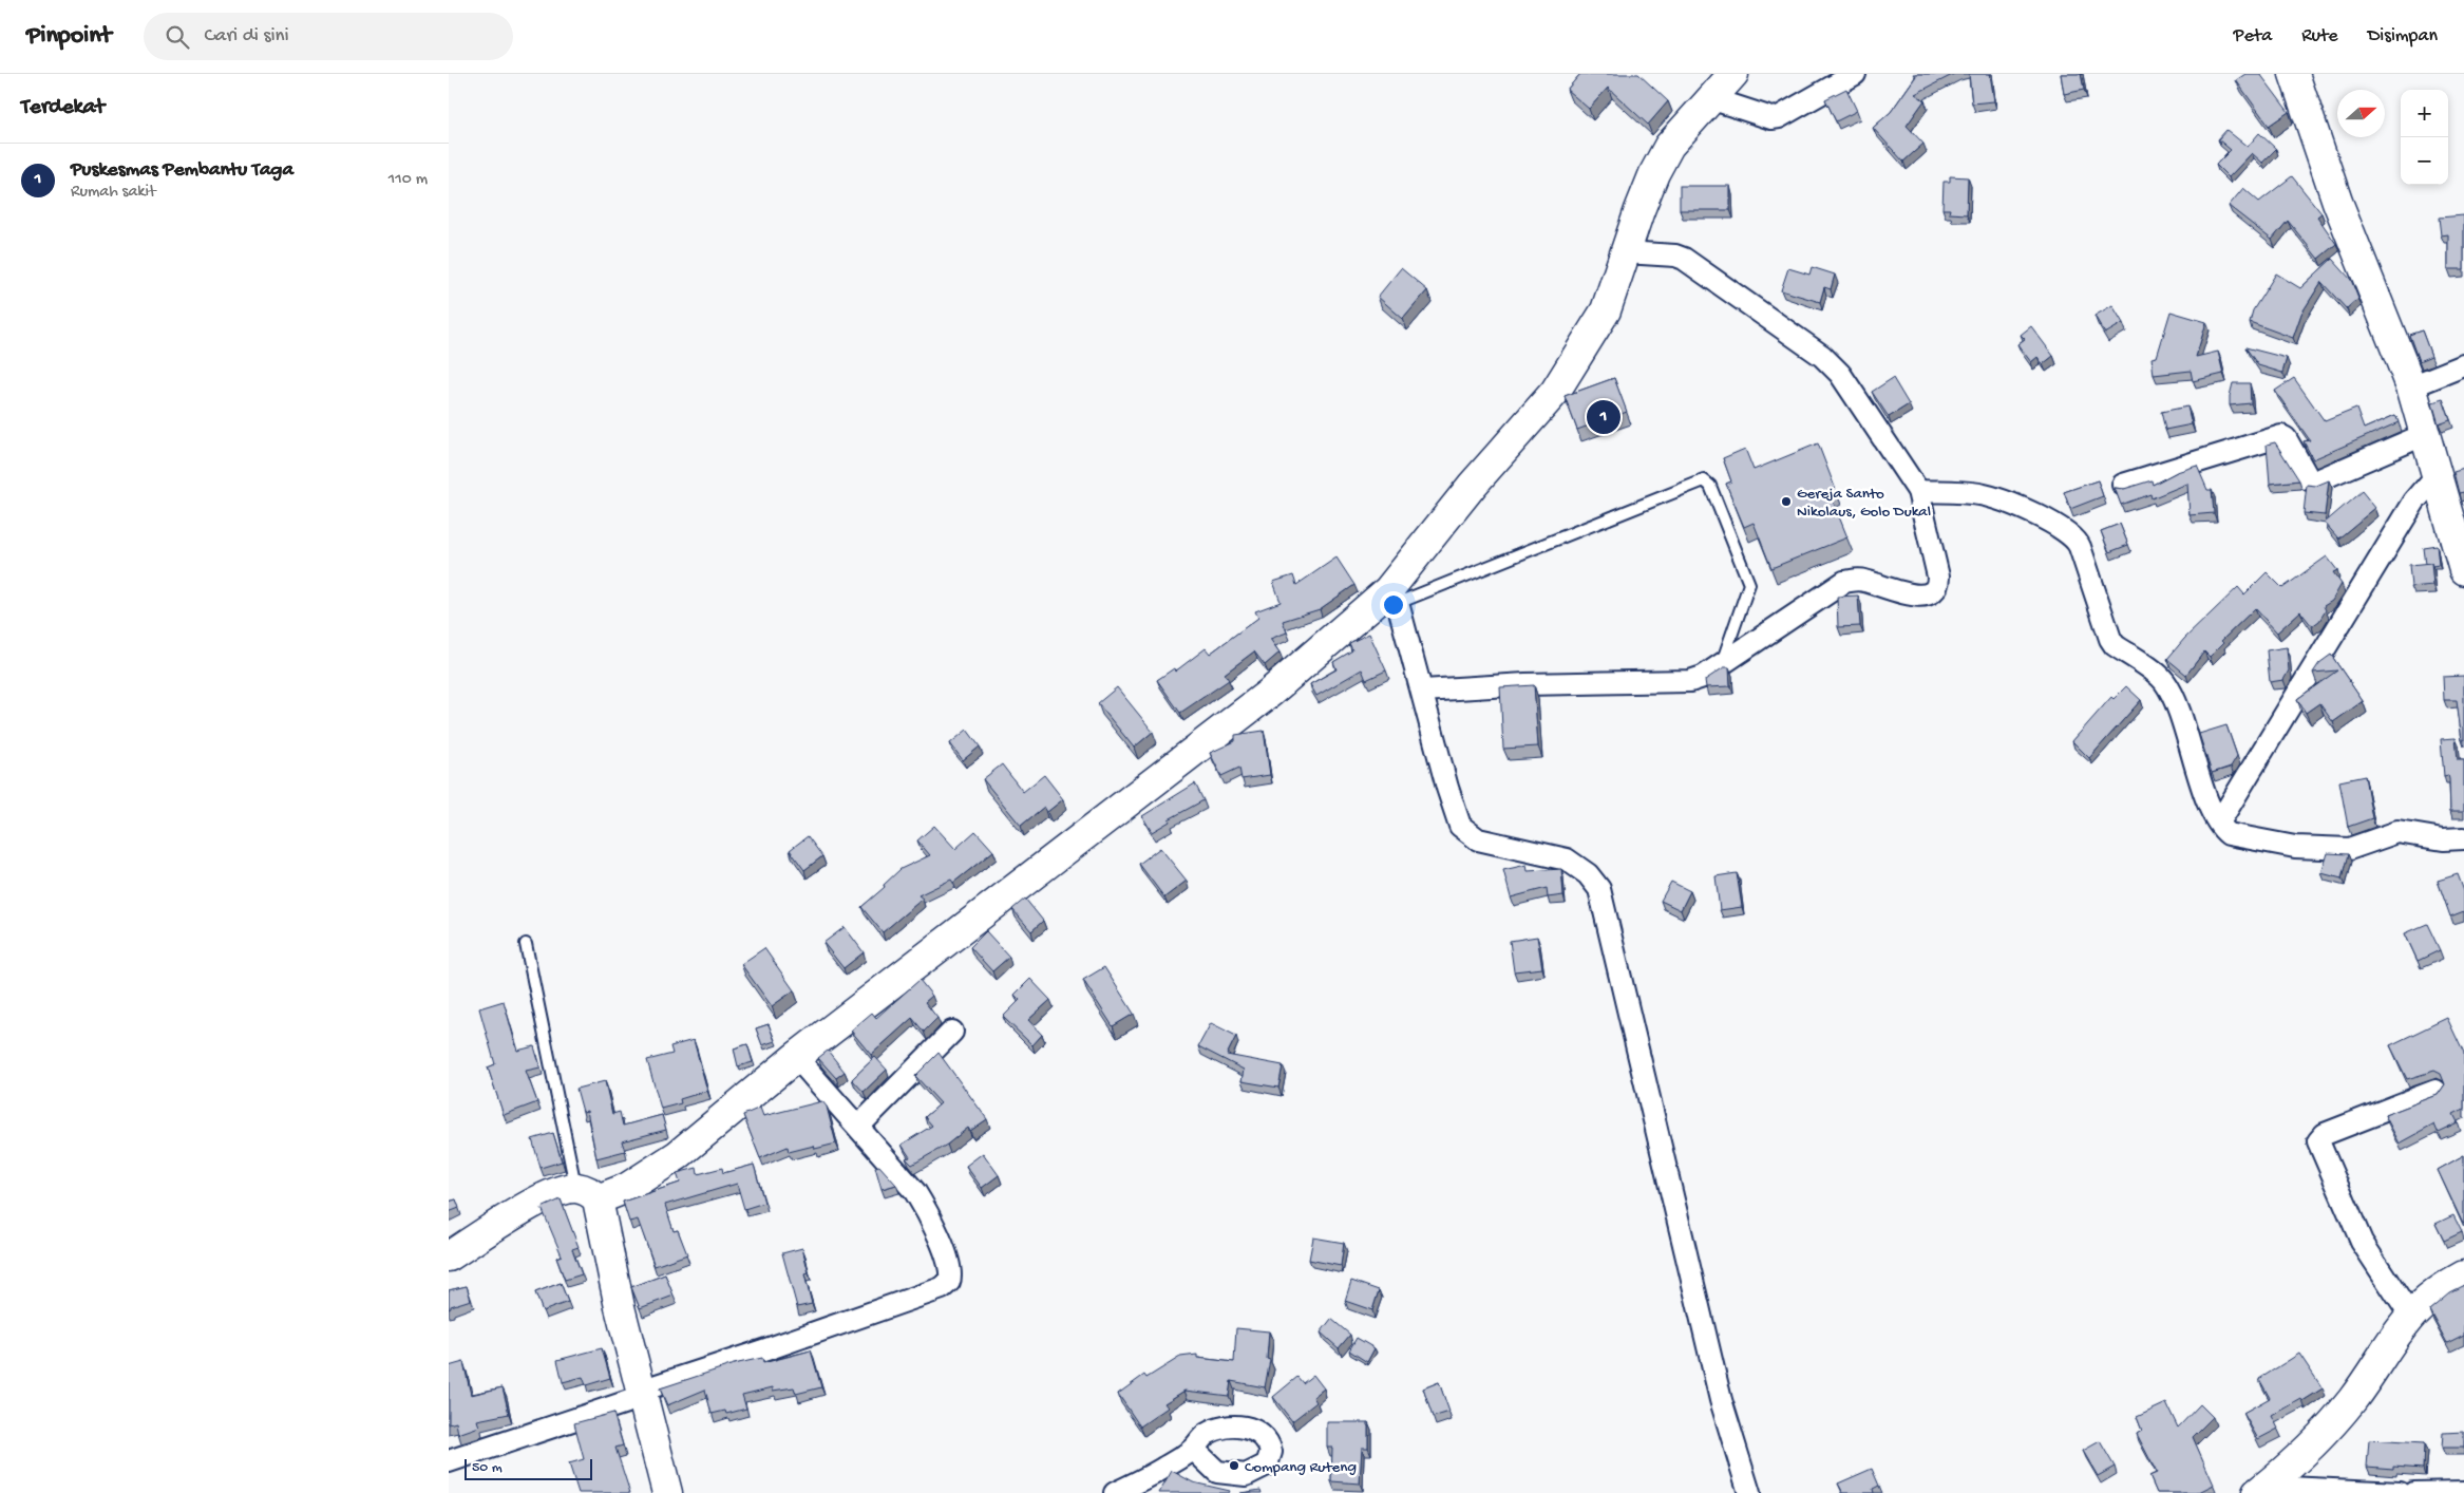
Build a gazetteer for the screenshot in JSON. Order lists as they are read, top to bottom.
{
  "places": ["Gereja Santo Nikolaus, Golo Dukal", "Compang Ruteng"],
  "scale_bar": "50 m",
  "north": "right",
  "page": {
    "header": "Pinpoint",
    "search": "Cari di sini",
    "nav": ["Peta", "Rute", "Disimpan"],
    "heading": "Terdekat",
    "map_buttons": ["+", "−"],
    "list": [
      {
        "mark": "1",
        "name": "Puskesmas Pembantu Taga",
        "note": "Rumah sakit",
        "value": "110 m"
      }
    ],
    "pins": "1",
    "scale": "50 m"
  }
}
